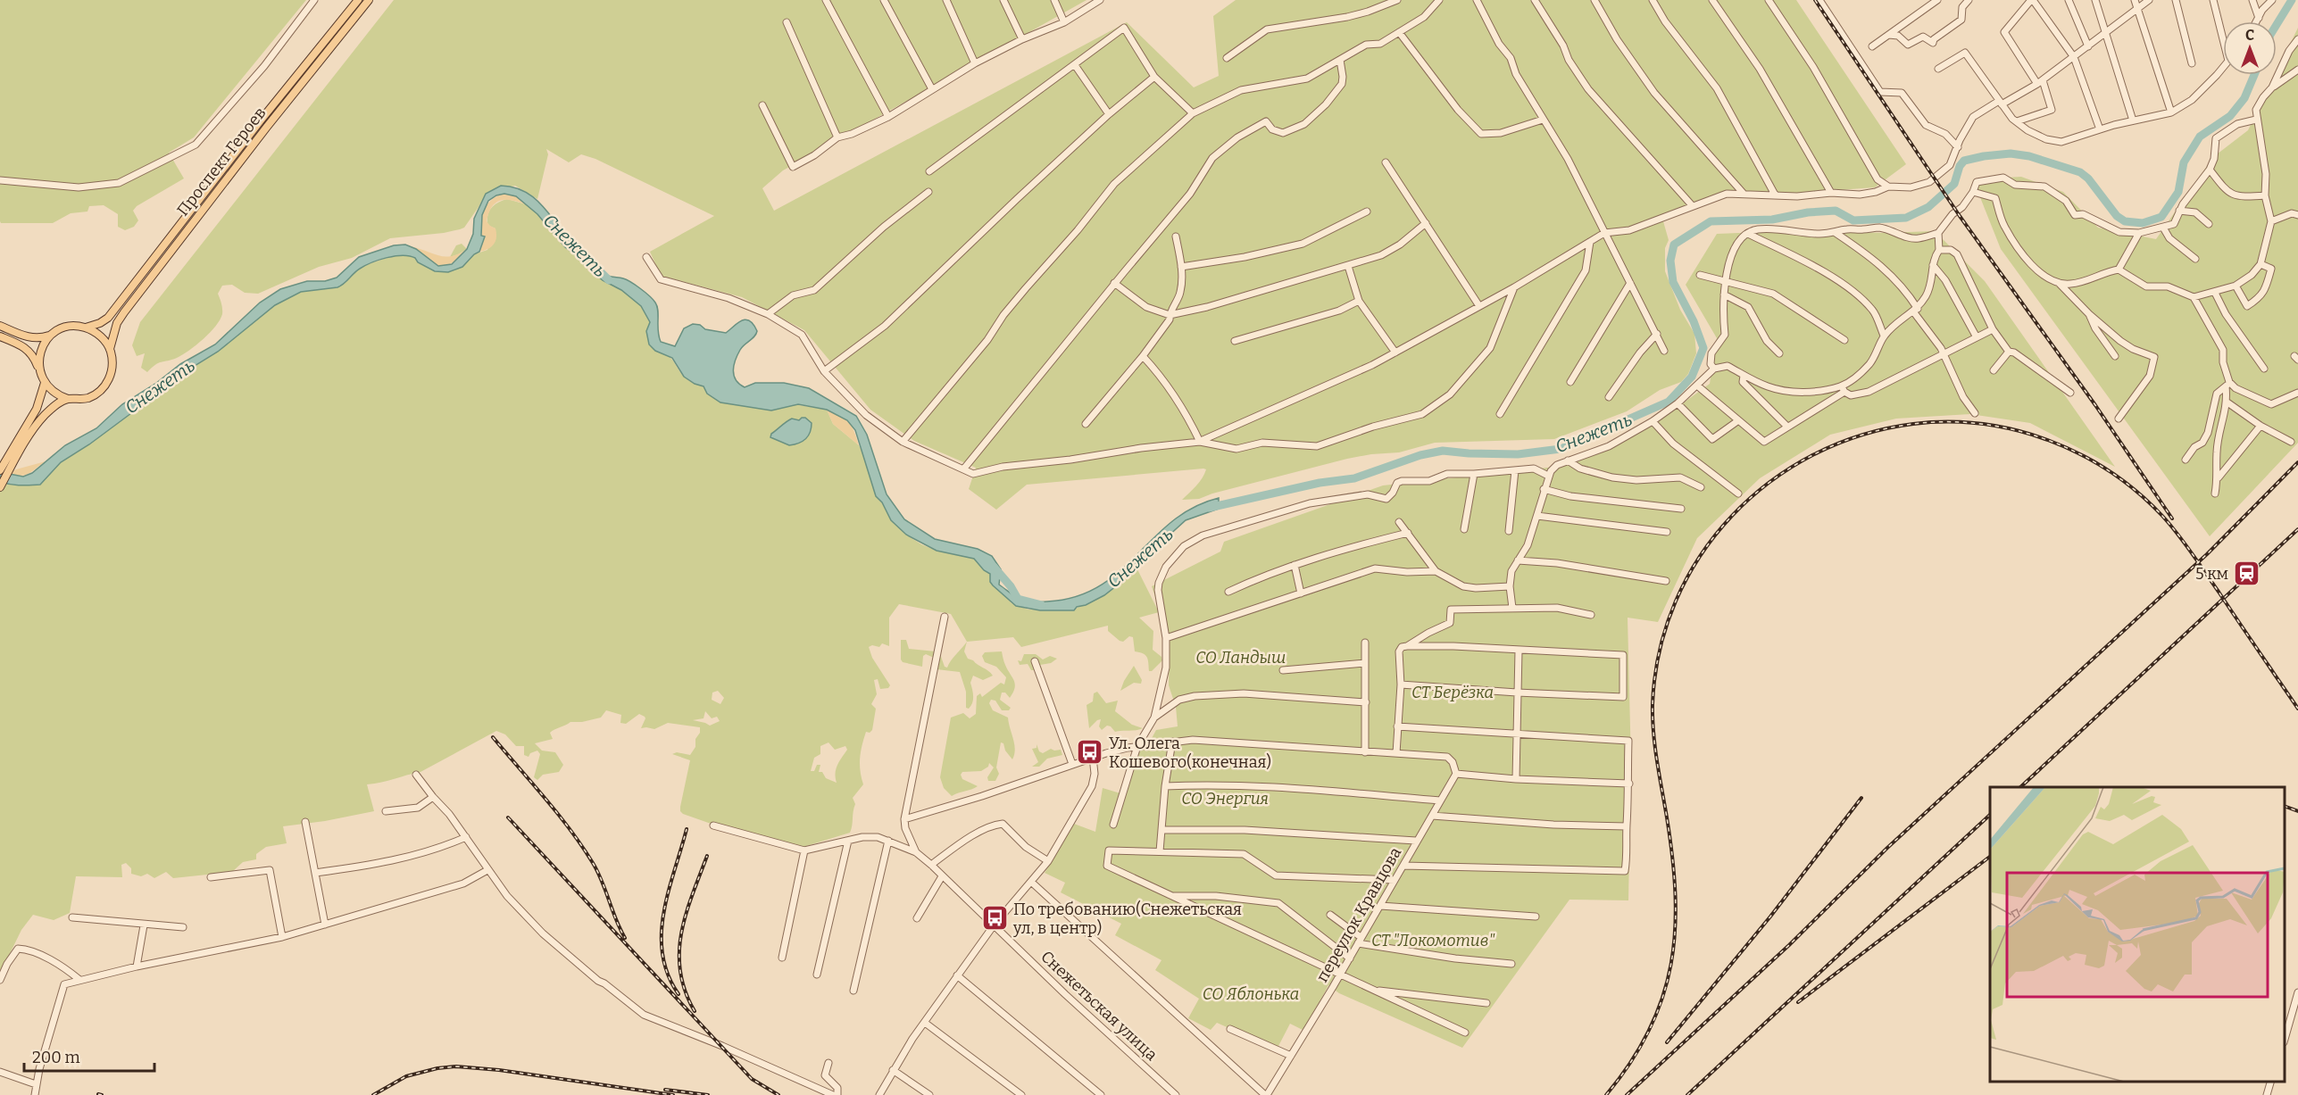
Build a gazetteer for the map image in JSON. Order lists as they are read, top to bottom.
{
  "streets": {
    "main road": ["Проспект Героев"],
    "street": ["переулок Кравцова", "Снежетьская улица"]
  },
  "water": ["Снежеть"],
  "parks": [
    "СО Ландыш",
    "СТ Берёзка",
    "СО Энергия",
    "СТ \"Локомотив\"",
    "СО Яблонька"
  ],
  "places": {
    "station": ["5 км"],
    "bus stop": ["Ул. Олега Кошевого(конечная)", "По требованию(Снежетьская ул, в центр)"]
  },
  "scale_bar": "200 m",
  "north": "top"
}
